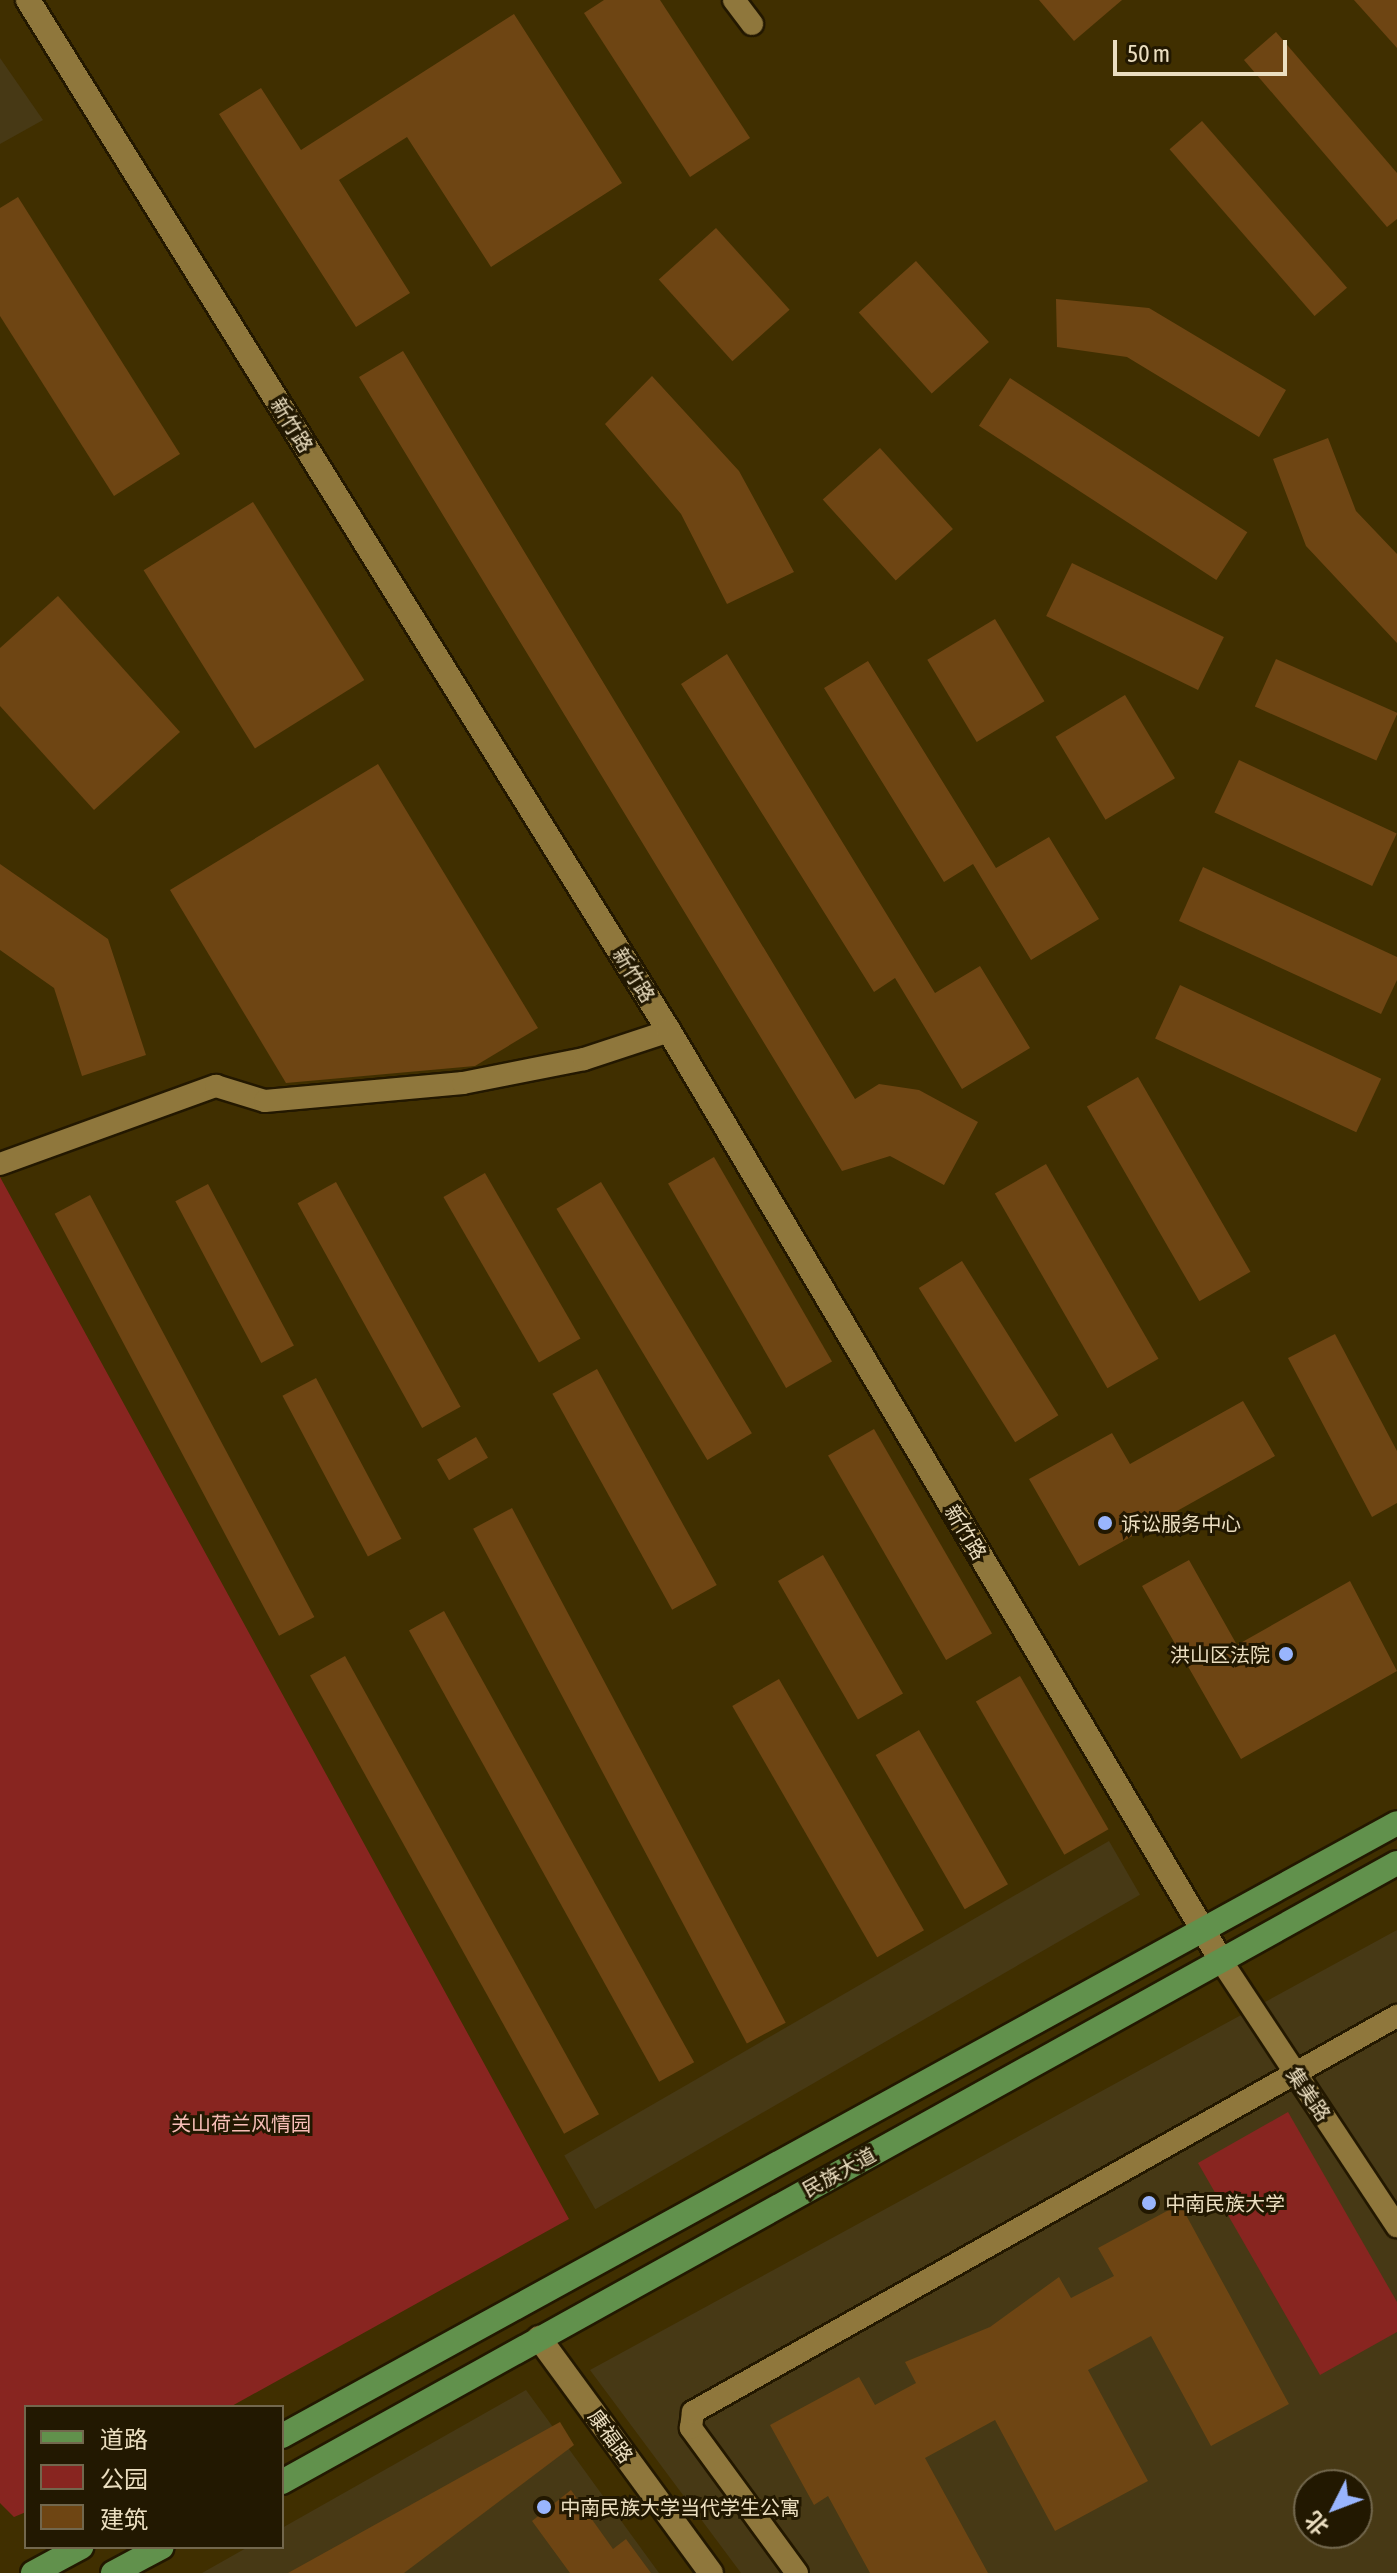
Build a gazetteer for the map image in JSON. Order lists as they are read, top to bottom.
{
  "streets": {
    "main road": ["新竹路", "民族大道", "康福路"],
    "street": ["集美路"]
  },
  "crossings": [
    ["新竹路", "集美路"],
    ["新竹路", "民族大道"],
    ["集美路", "民族大道"],
    ["民族大道", "康福路"]
  ],
  "parks": ["关山荷兰风情园"],
  "places": [
    "诉讼服务中心",
    "洪山区法院",
    "中南民族大学",
    "中南民族大学当代学生公寓"
  ],
  "legend": ["道路", "公园", "建筑"],
  "scale_bar": "50 m",
  "north": "bottom left"
}
